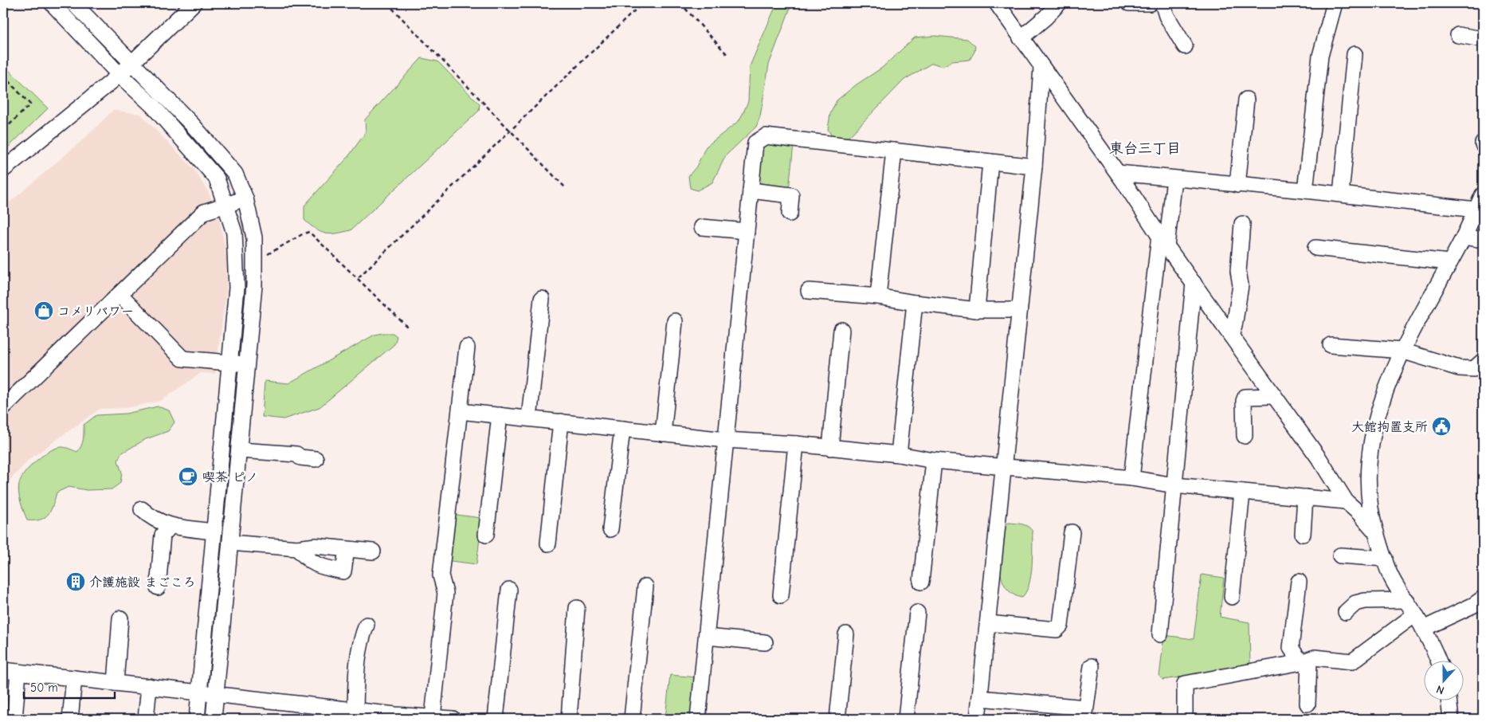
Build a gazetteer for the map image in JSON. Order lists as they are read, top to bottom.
{
  "districts": ["東台三丁目"],
  "places": {
    "shop": ["コメリパワー"],
    "public building": ["大館拘置支所"],
    "cafe": ["喫茶 ピノ"],
    "building": ["介護施設 まごころ"]
  },
  "scale_bar": "50 m",
  "north": "bottom"
}
